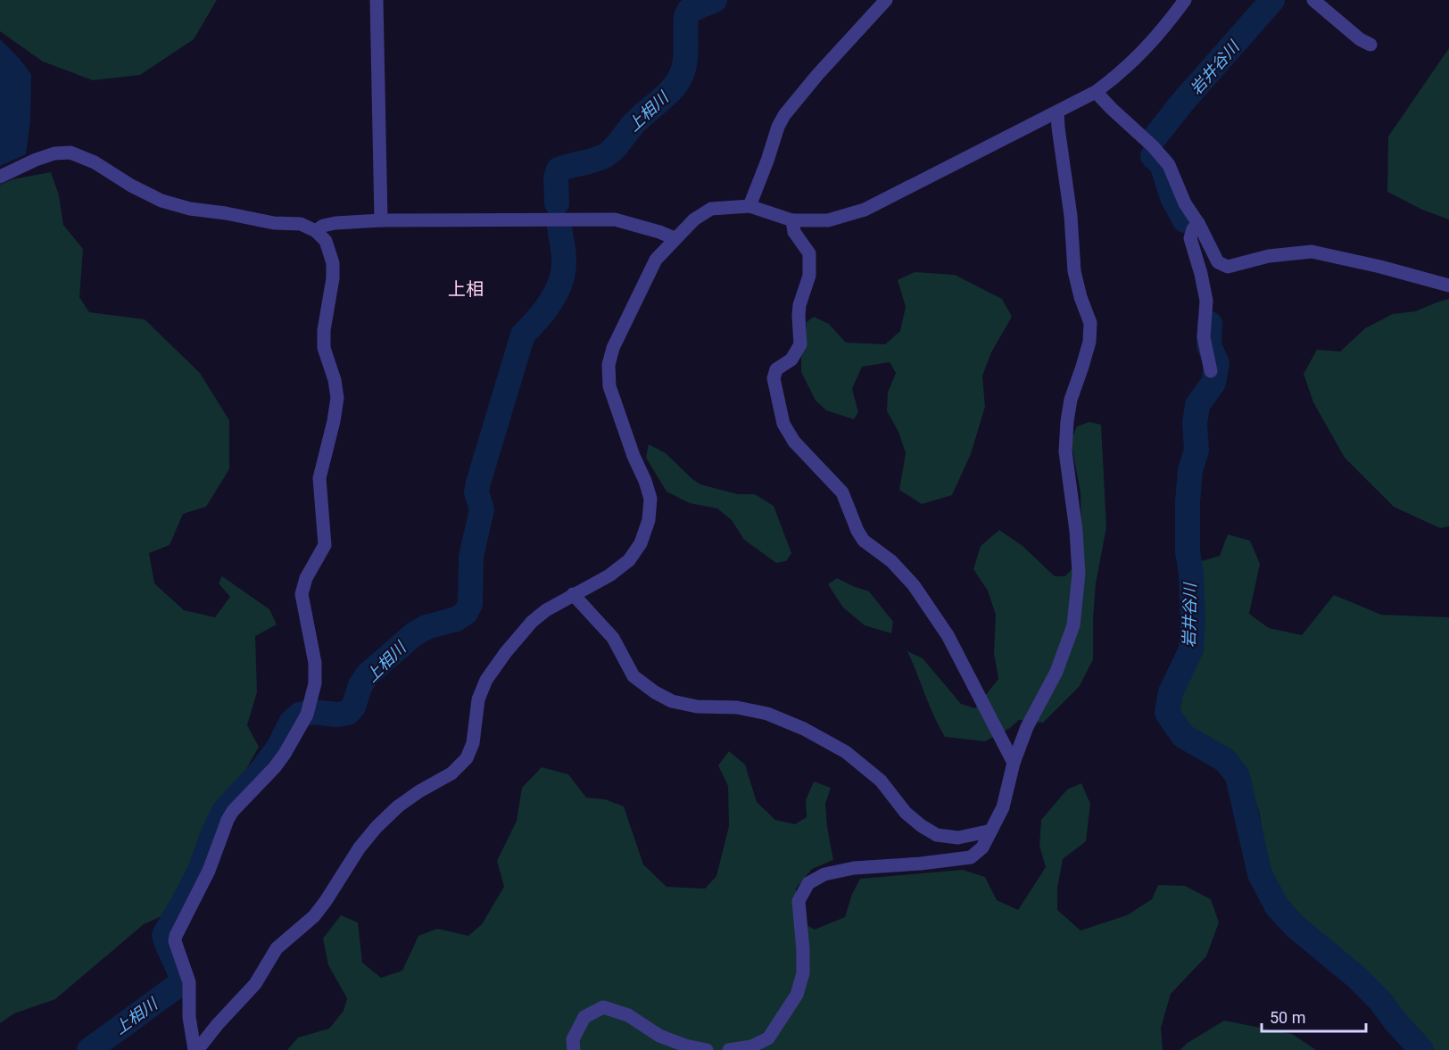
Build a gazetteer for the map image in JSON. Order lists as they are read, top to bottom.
{
  "districts": ["上相"],
  "water": ["岩井谷川", "上相川"],
  "scale_bar": "50 m"
}
